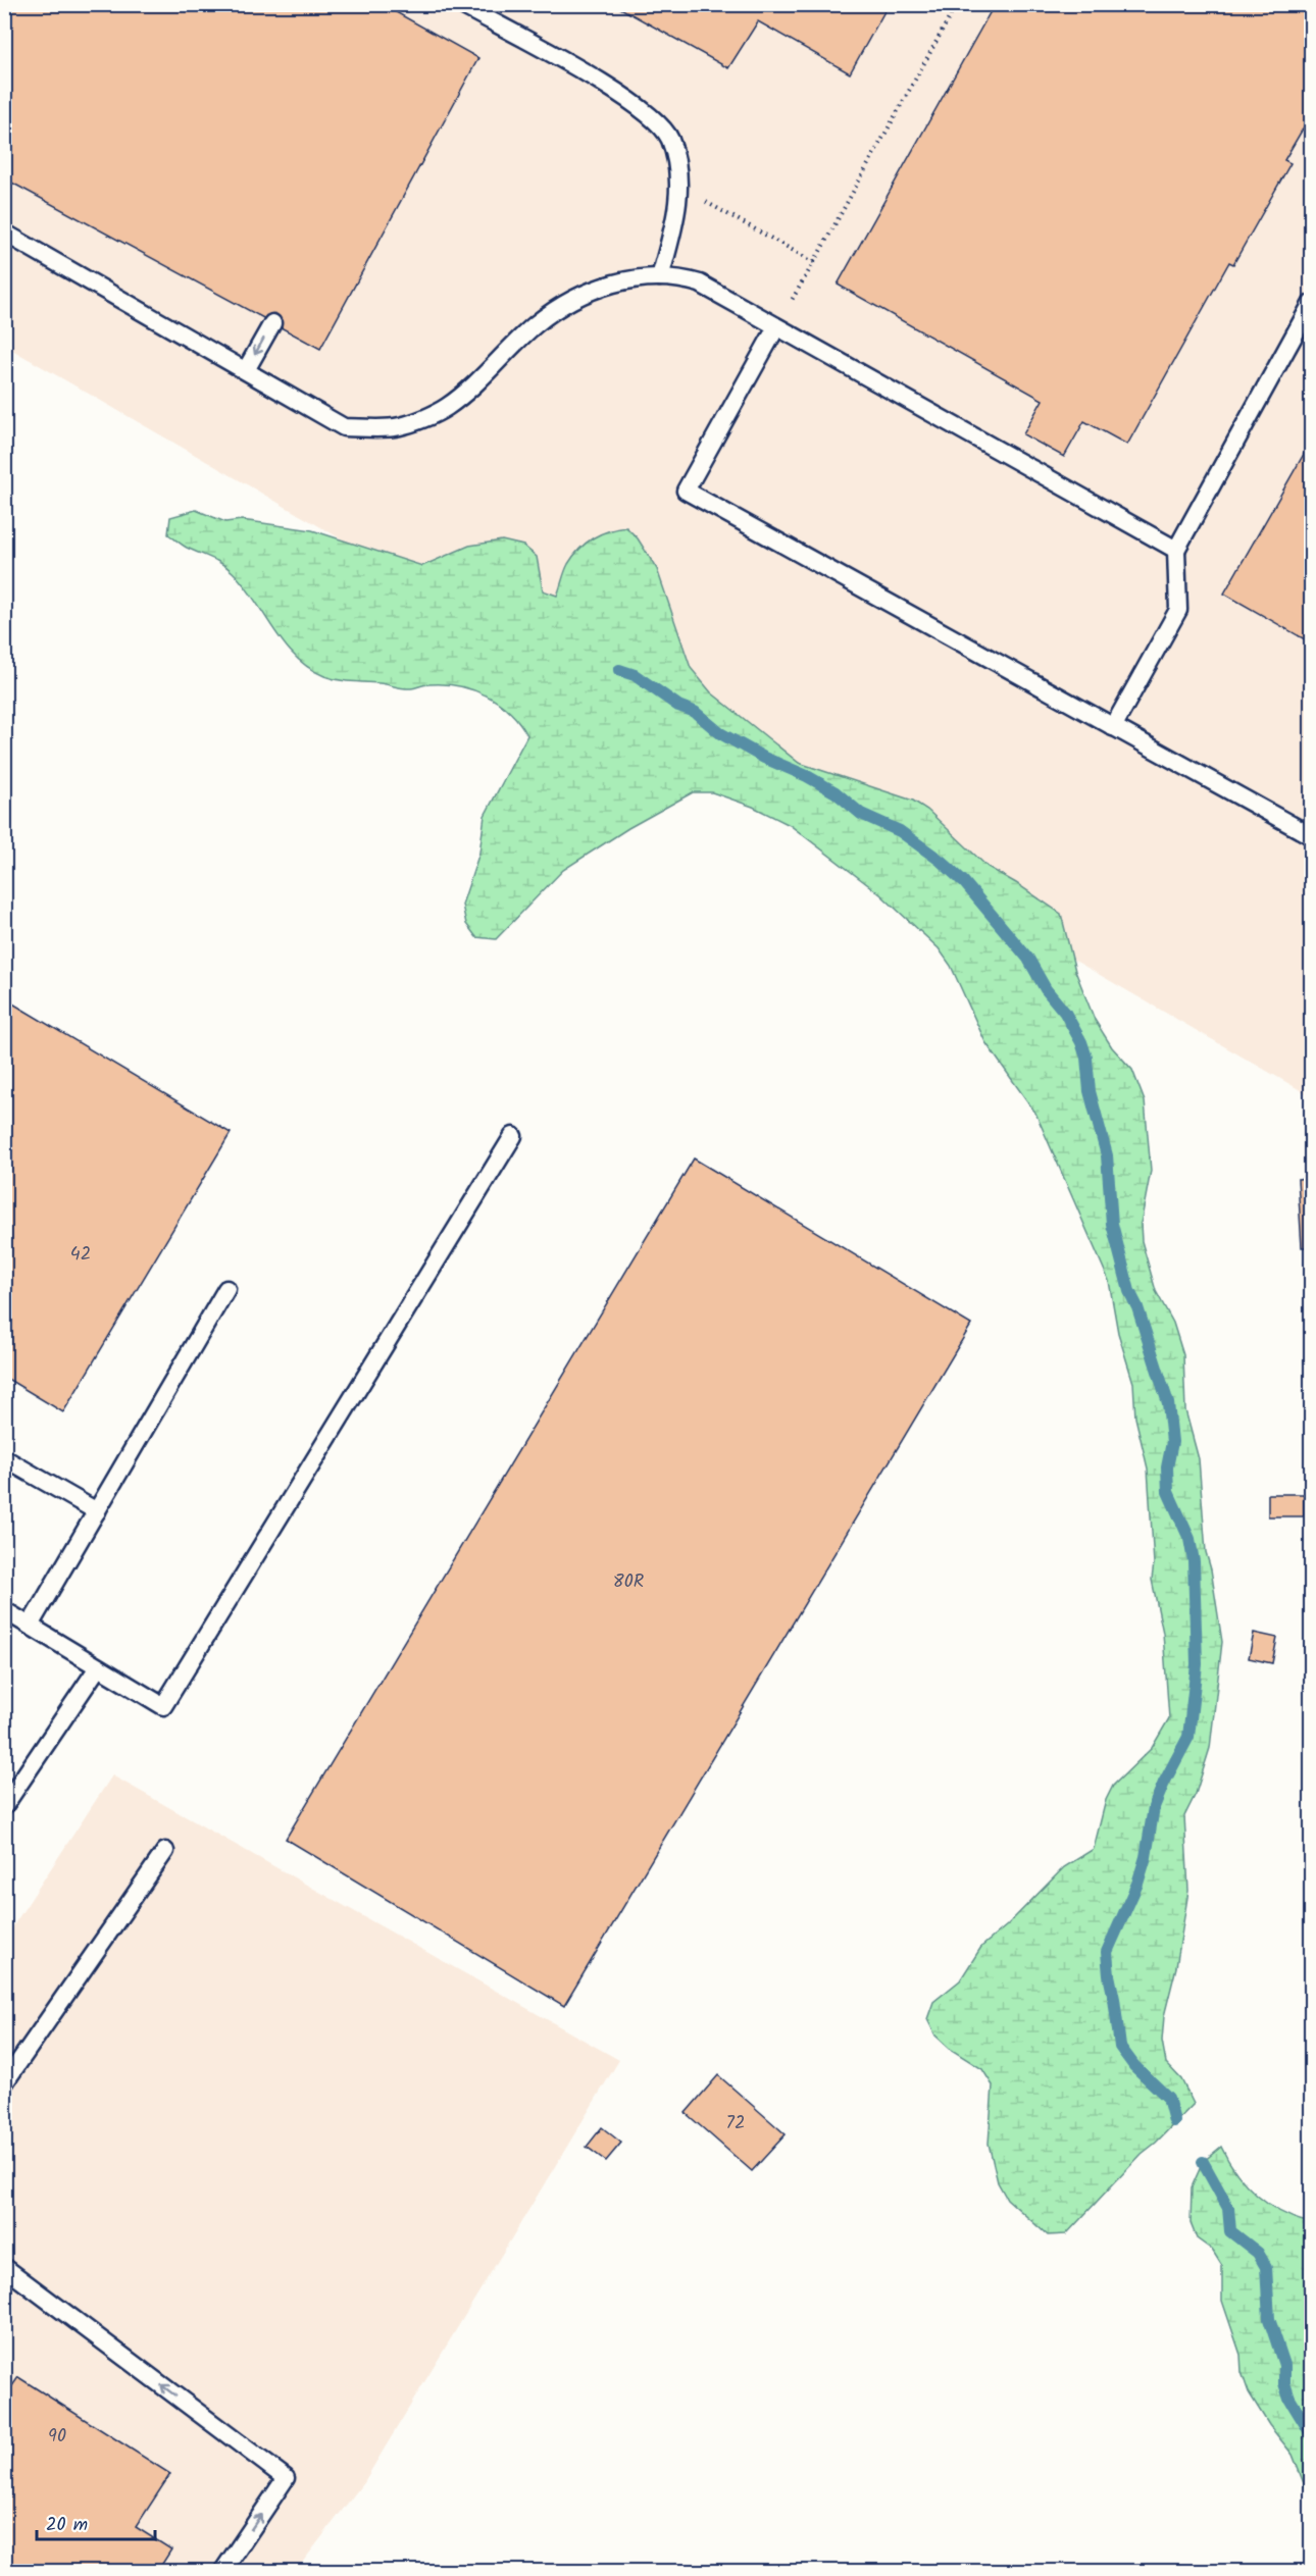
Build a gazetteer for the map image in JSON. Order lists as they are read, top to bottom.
{
  "house_numbers": [
    "42",
    "80R",
    "72",
    "90"
  ],
  "scale_bar": "20 m"
}
